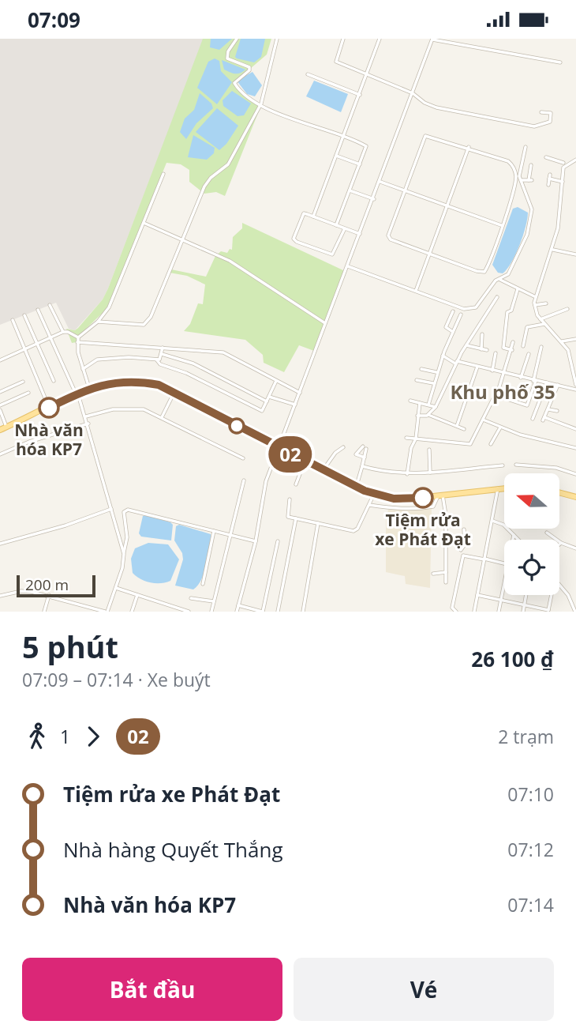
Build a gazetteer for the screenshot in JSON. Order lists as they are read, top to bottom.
{
  "districts": ["Khu phố 35"],
  "places": ["Nhà văn hóa KP7", "Tiệm rửa xe Phát Đạt"],
  "lines": ["bus line 02"],
  "scale_bar": "200 m",
  "north": "left",
  "page": {
    "status": "07:09",
    "on_map": "02",
    "scale": "200 m",
    "heading": ["5 phút", "07:09 – 07:14 · Xe buýt", "26 100 ₫"],
    "legs": ["1", "02", "2 trạm"],
    "list": [
      {
        "name": "Tiệm rửa xe Phát Đạt",
        "value": "07:10"
      },
      {
        "name": "Nhà hàng Quyết Thắng",
        "value": "07:12"
      },
      {
        "name": "Nhà văn hóa KP7",
        "value": "07:14"
      }
    ],
    "buttons": ["Bắt đầu", "Vé"]
  }
}
